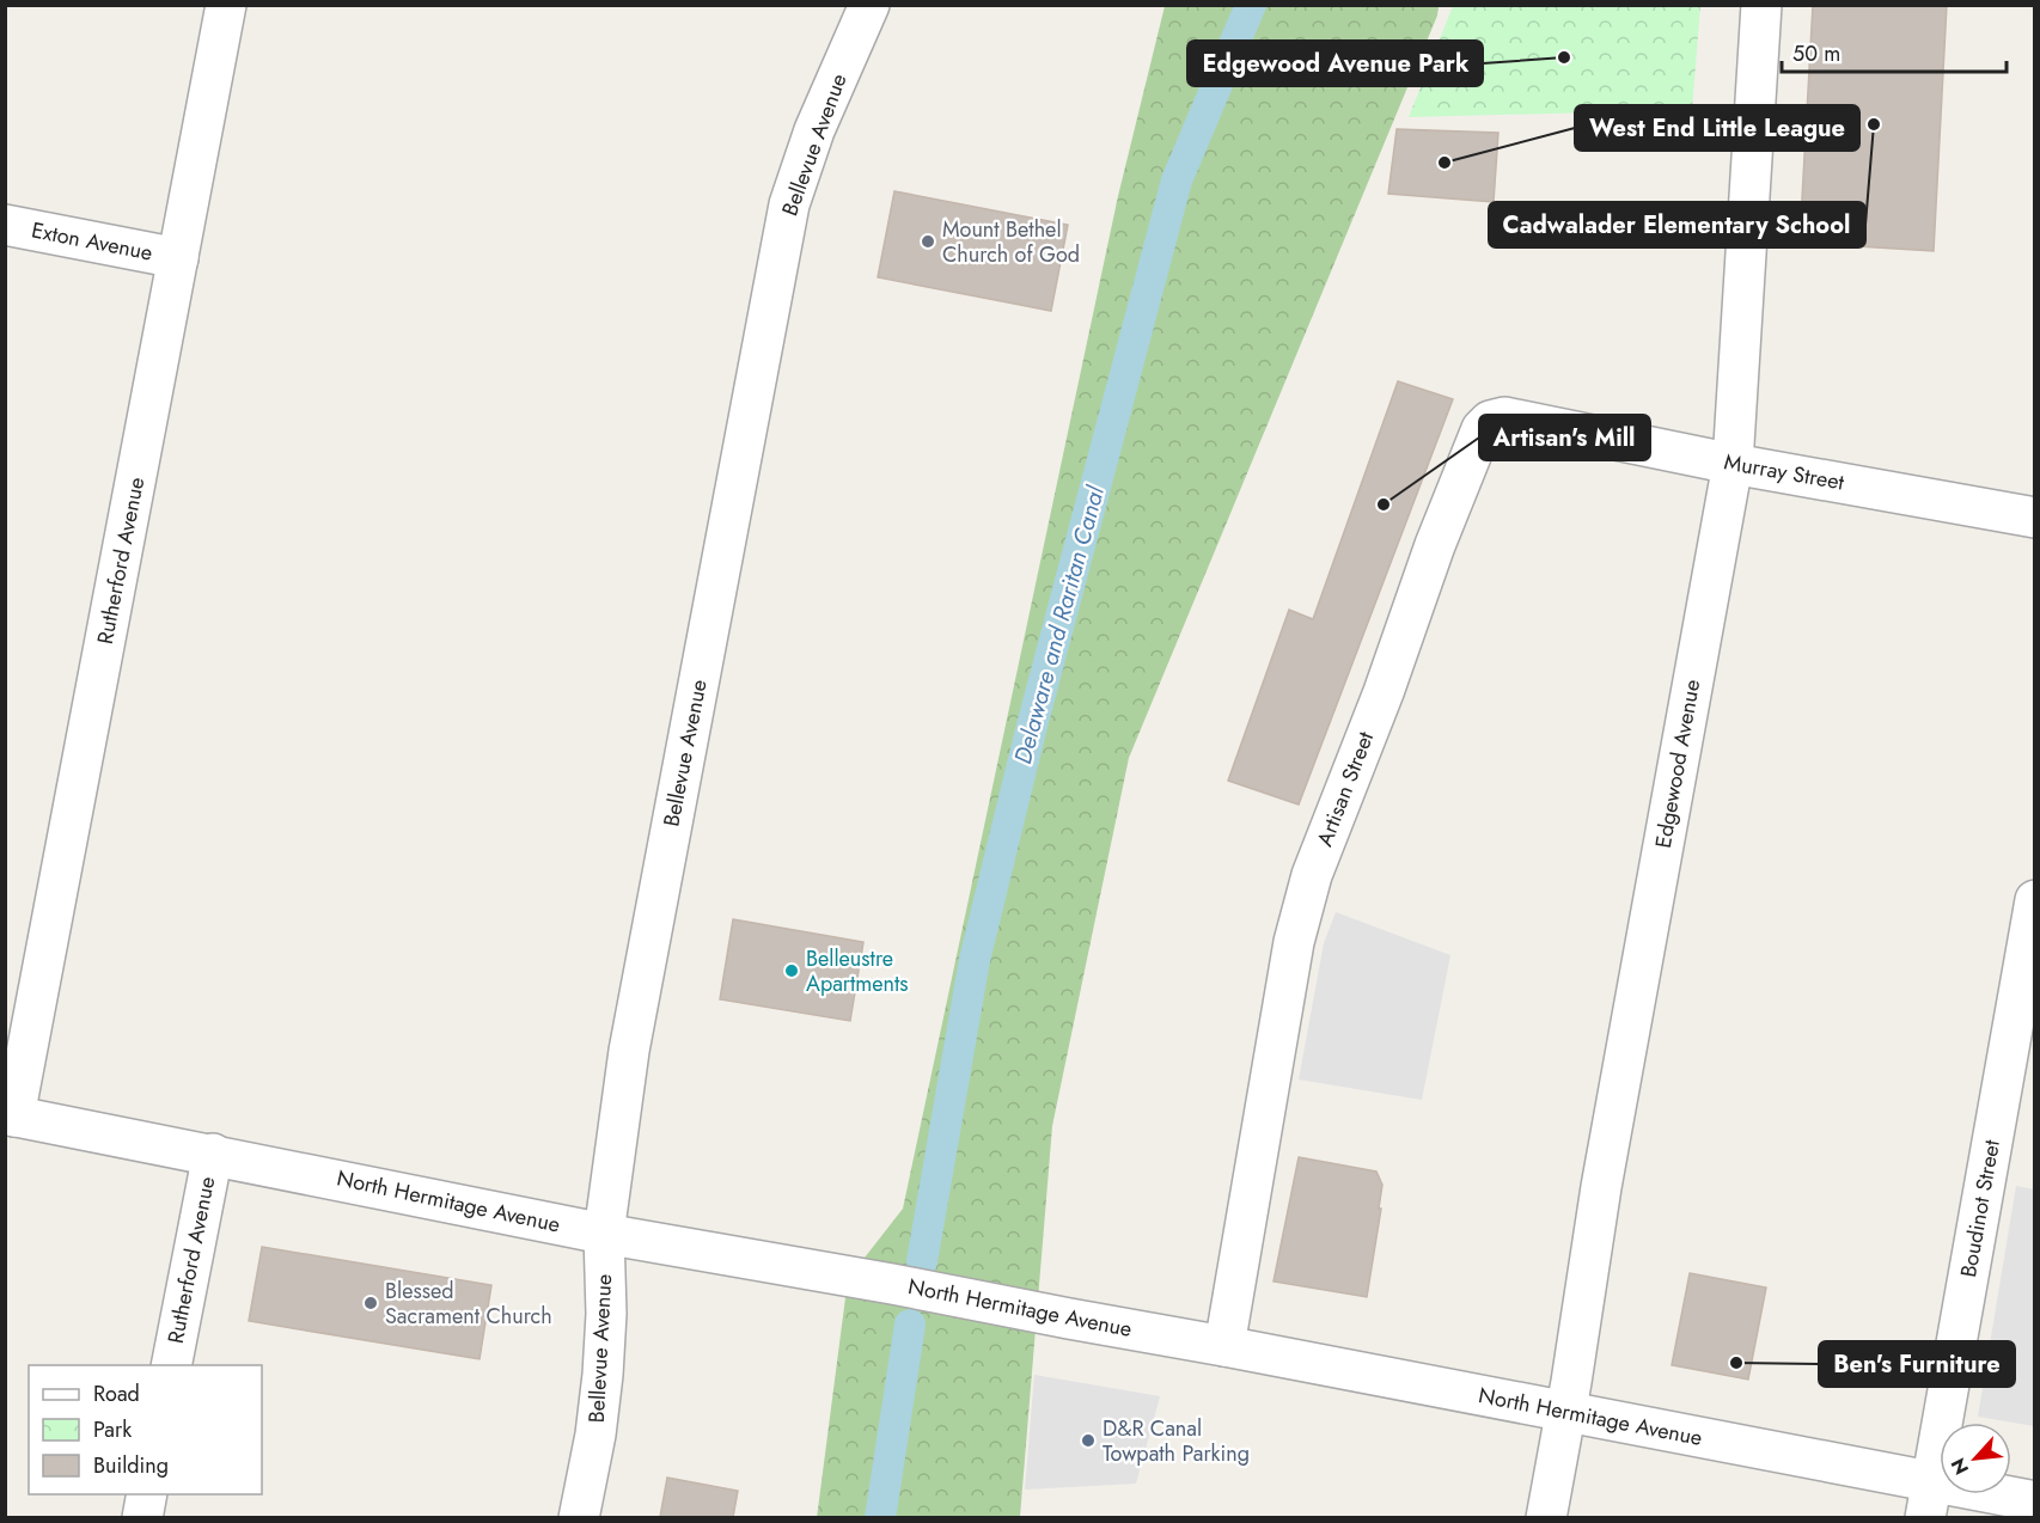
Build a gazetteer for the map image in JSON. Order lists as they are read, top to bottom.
{
  "streets": {
    "street": [
      "Bellevue Avenue",
      "Exton Avenue",
      "Murray Street",
      "Rutherford Avenue",
      "Edgewood Avenue",
      "Artisan Street",
      "North Hermitage Avenue",
      "Boudinot Street"
    ]
  },
  "crossings": [
    ["Bellevue Avenue", "North Hermitage Avenue"],
    ["Exton Avenue", "Rutherford Avenue"],
    ["Murray Street", "Edgewood Avenue"],
    ["Murray Street", "Artisan Street"],
    ["Rutherford Avenue", "North Hermitage Avenue"],
    ["Edgewood Avenue", "North Hermitage Avenue"],
    ["Artisan Street", "North Hermitage Avenue"],
    ["North Hermitage Avenue", "Boudinot Street"]
  ],
  "water": ["Delaware and Raritan Canal"],
  "places": [
    "Edgewood Avenue Park",
    "Cadwalader Elementary School",
    "West End Little League",
    "Mount Bethel Church of God",
    "Artisan's Mill",
    "Belleustre Apartments",
    "Blessed Sacrament Church",
    "Ben's Furniture",
    "D&R Canal Towpath Parking"
  ],
  "legend": ["Road", "Park", "Building"],
  "scale_bar": "50 m",
  "north": "bottom left"
}
